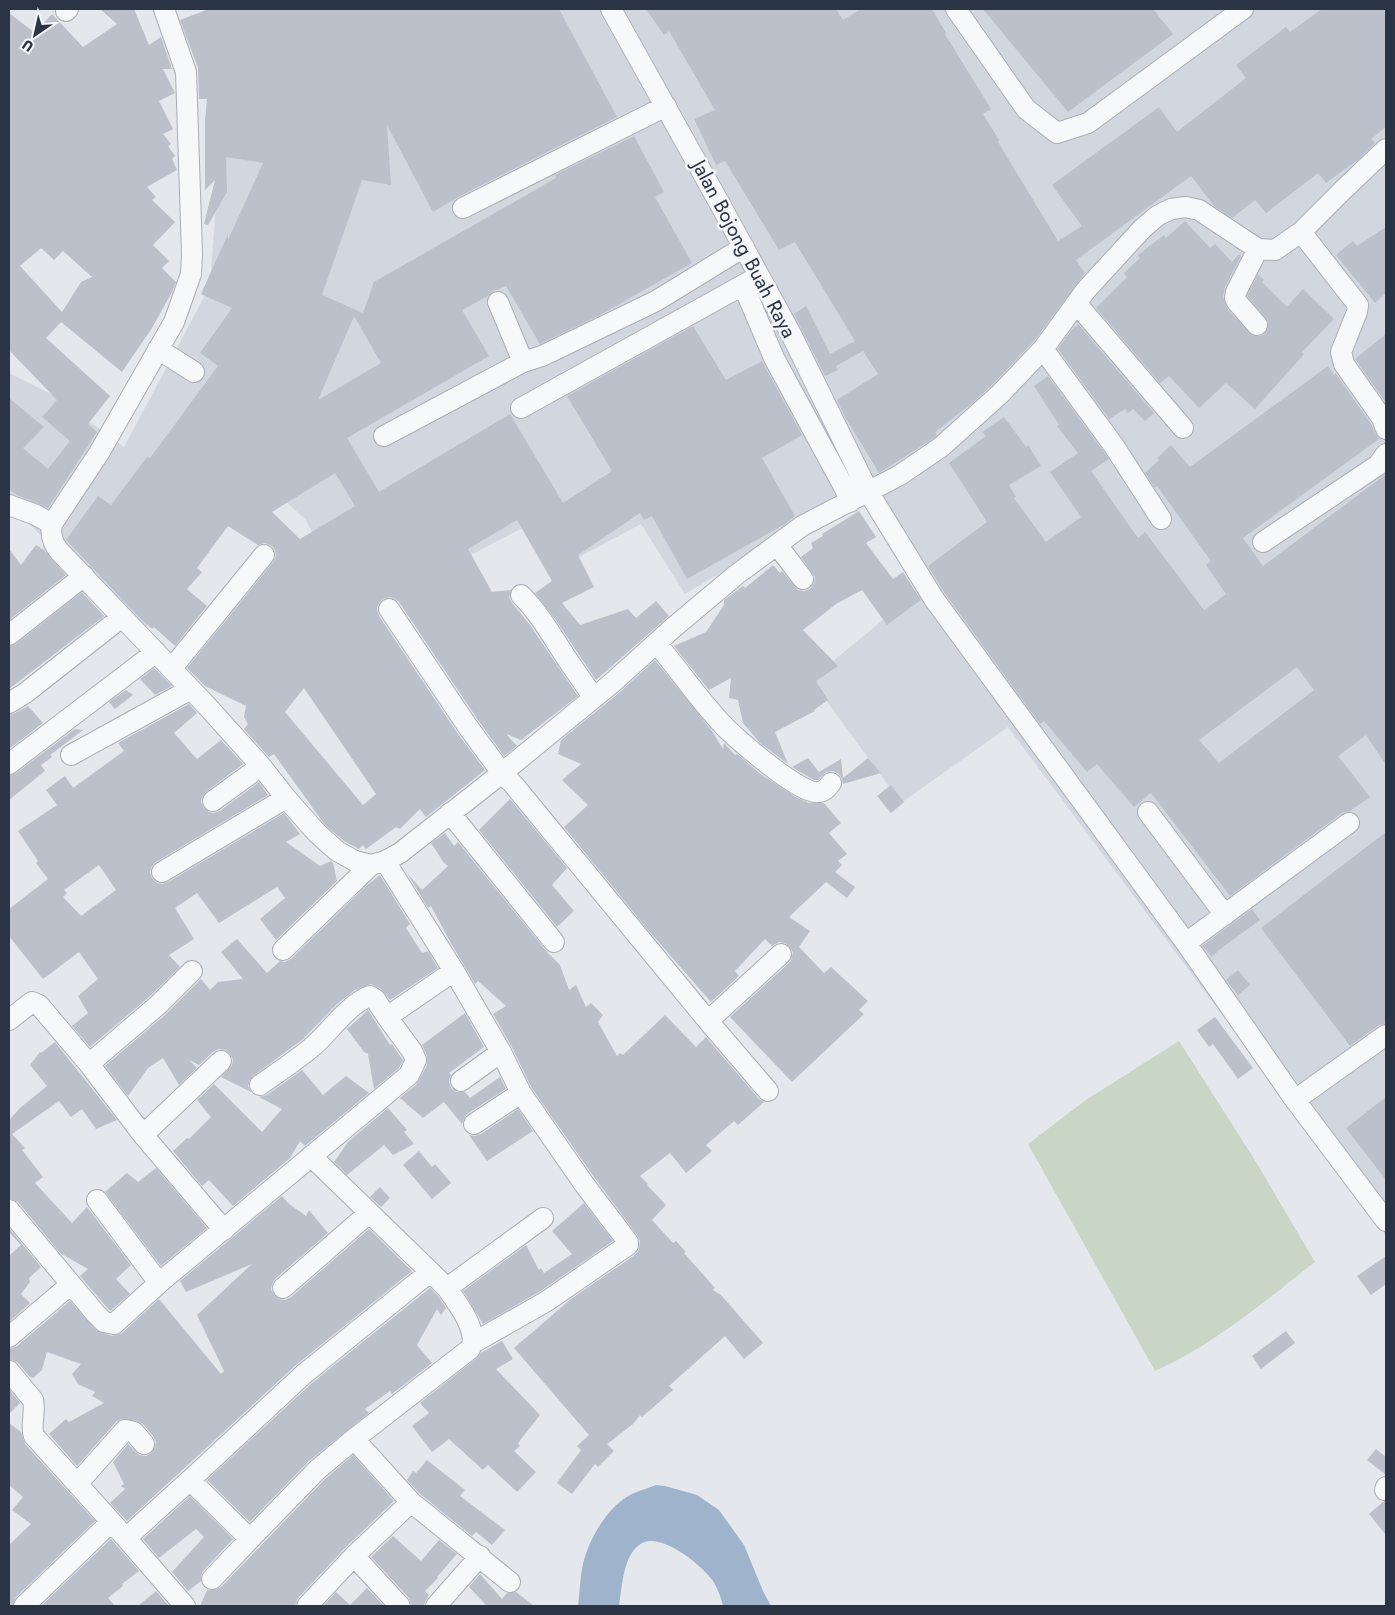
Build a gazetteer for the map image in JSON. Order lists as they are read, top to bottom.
{
  "streets": {
    "street": ["Jalan Bojong Buah Raya"]
  },
  "north": "bottom left"
}
